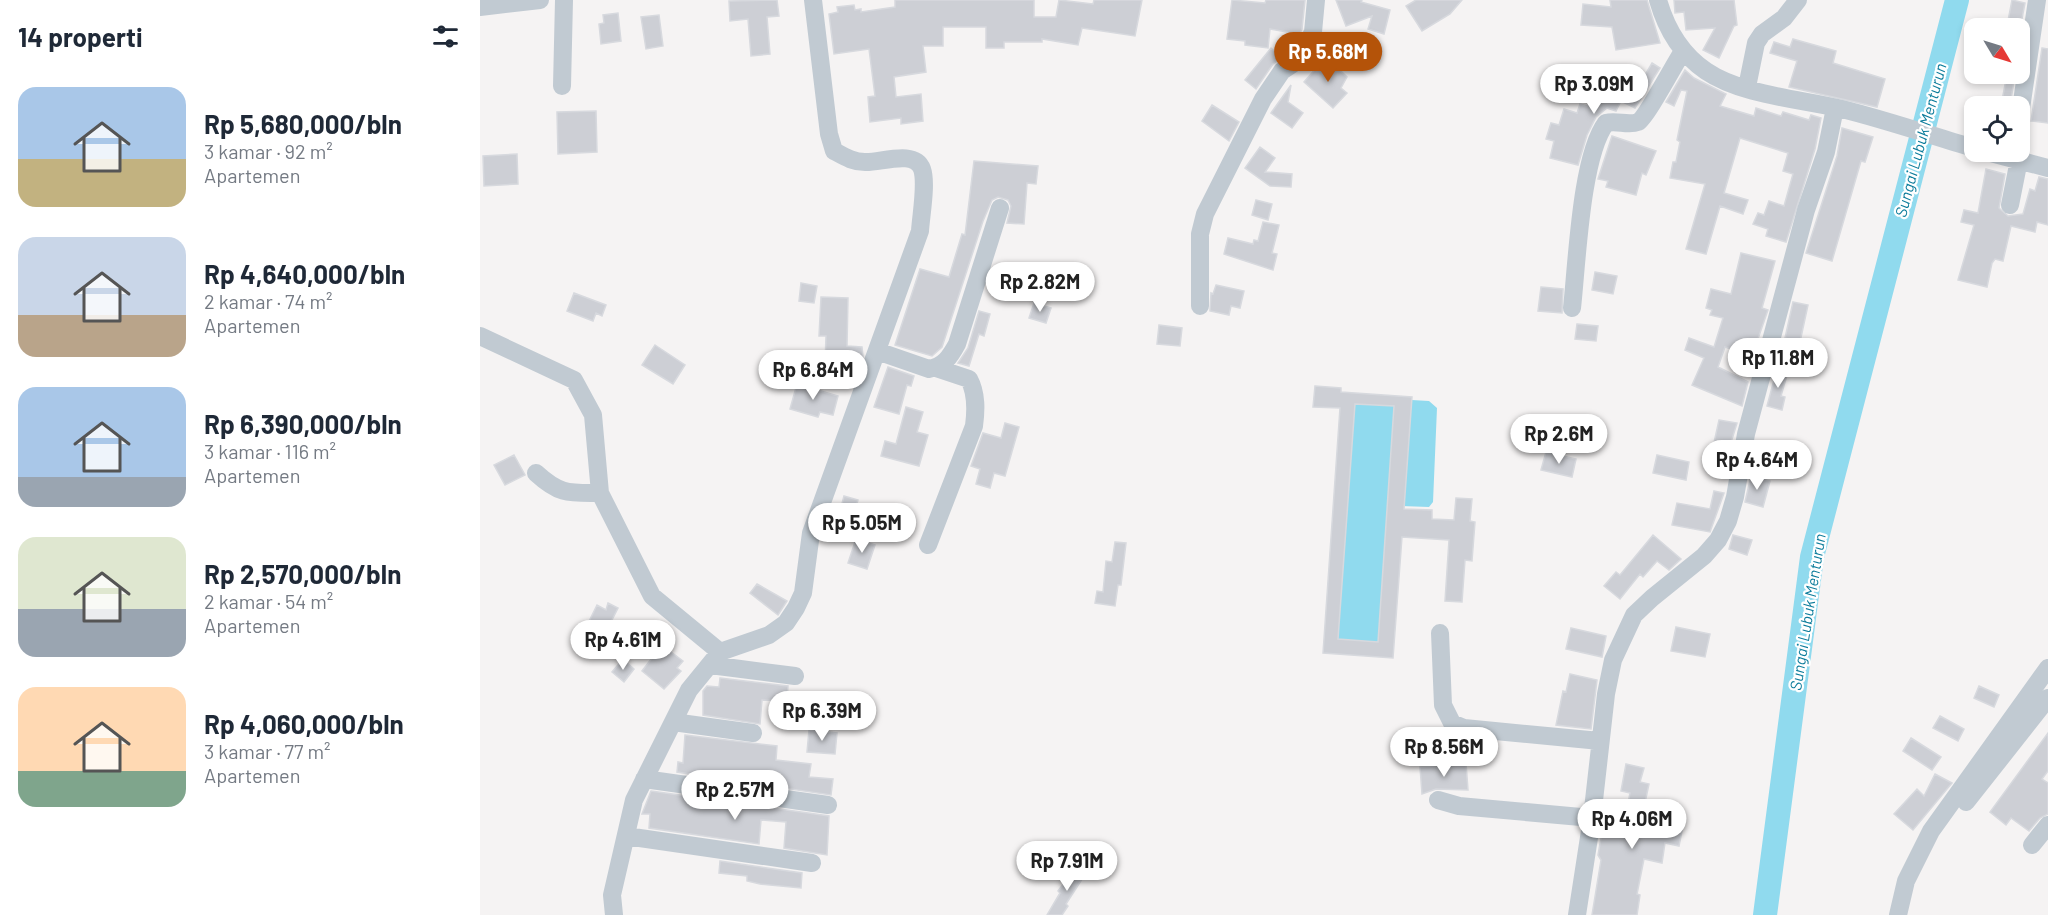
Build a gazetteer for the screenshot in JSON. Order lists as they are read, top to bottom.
{
  "water": ["Sungai Lubuk Menturun"],
  "north": "bottom right",
  "page": {
    "heading": "14 properti",
    "price": [
      "Rp 5.68M",
      "Rp 3.09M",
      "Rp 2.82M",
      "Rp 11.8M",
      "Rp 6.84M",
      "Rp 2.6M",
      "Rp 4.64M",
      "Rp 5.05M",
      "Rp 4.61M",
      "Rp 6.39M",
      "Rp 8.56M",
      "Rp 2.57M",
      "Rp 4.06M",
      "Rp 7.91M"
    ],
    "list": [
      {
        "name": "Rp 5,680,000/bln",
        "note": "3 kamar · 92 m² · Apartemen"
      },
      {
        "name": "Rp 4,640,000/bln",
        "note": "2 kamar · 74 m² · Apartemen"
      },
      {
        "name": "Rp 6,390,000/bln",
        "note": "3 kamar · 116 m² · Apartemen"
      },
      {
        "name": "Rp 2,570,000/bln",
        "note": "2 kamar · 54 m² · Apartemen"
      },
      {
        "name": "Rp 4,060,000/bln",
        "note": "3 kamar · 77 m² · Apartemen"
      }
    ]
  }
}
